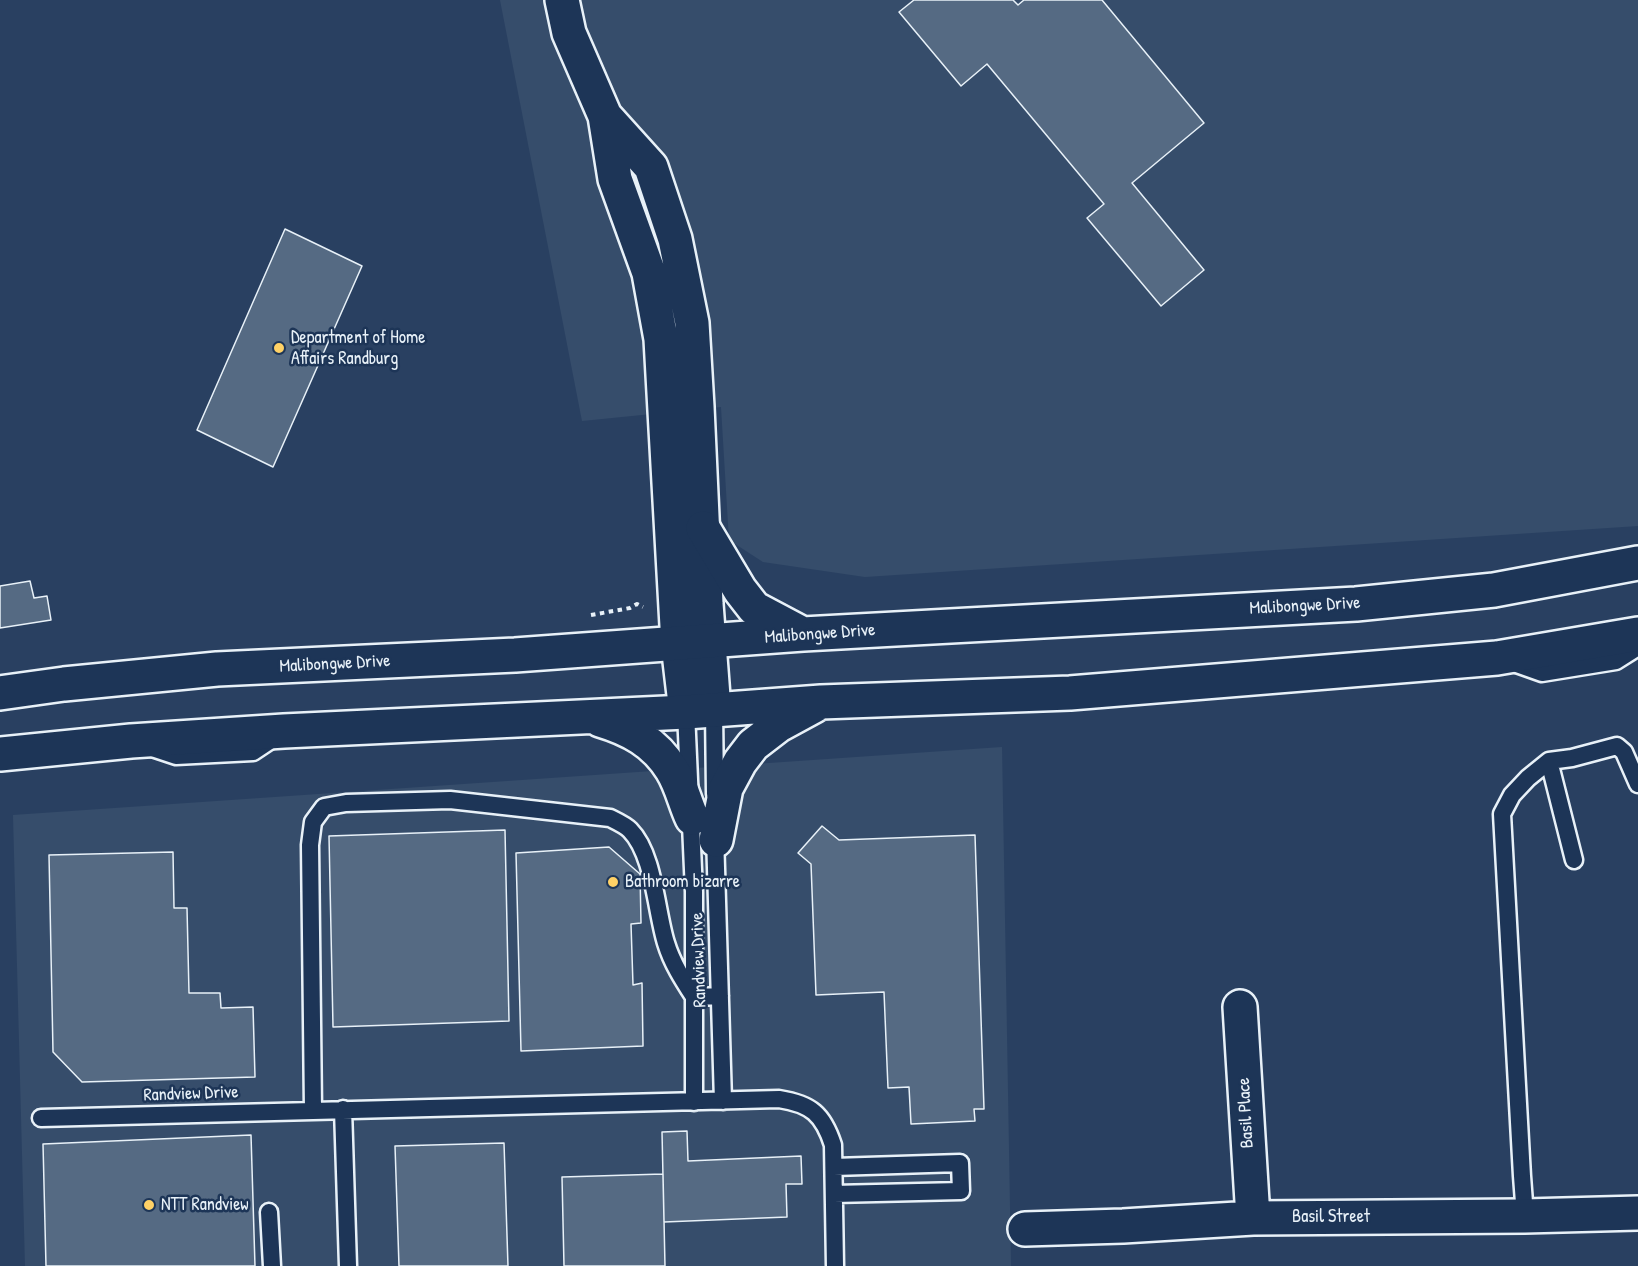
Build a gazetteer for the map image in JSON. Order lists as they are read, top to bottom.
{
  "streets": {
    "main road": ["Malibongwe Drive", "Basil Place", "Basil Street"],
    "lane": ["Randview Drive"]
  },
  "crossings": [
    ["Basil Place", "Basil Street"]
  ],
  "places": ["Department of Home Affairs Randburg", "Bathroom bizarre", "NTT Randview"]
}
